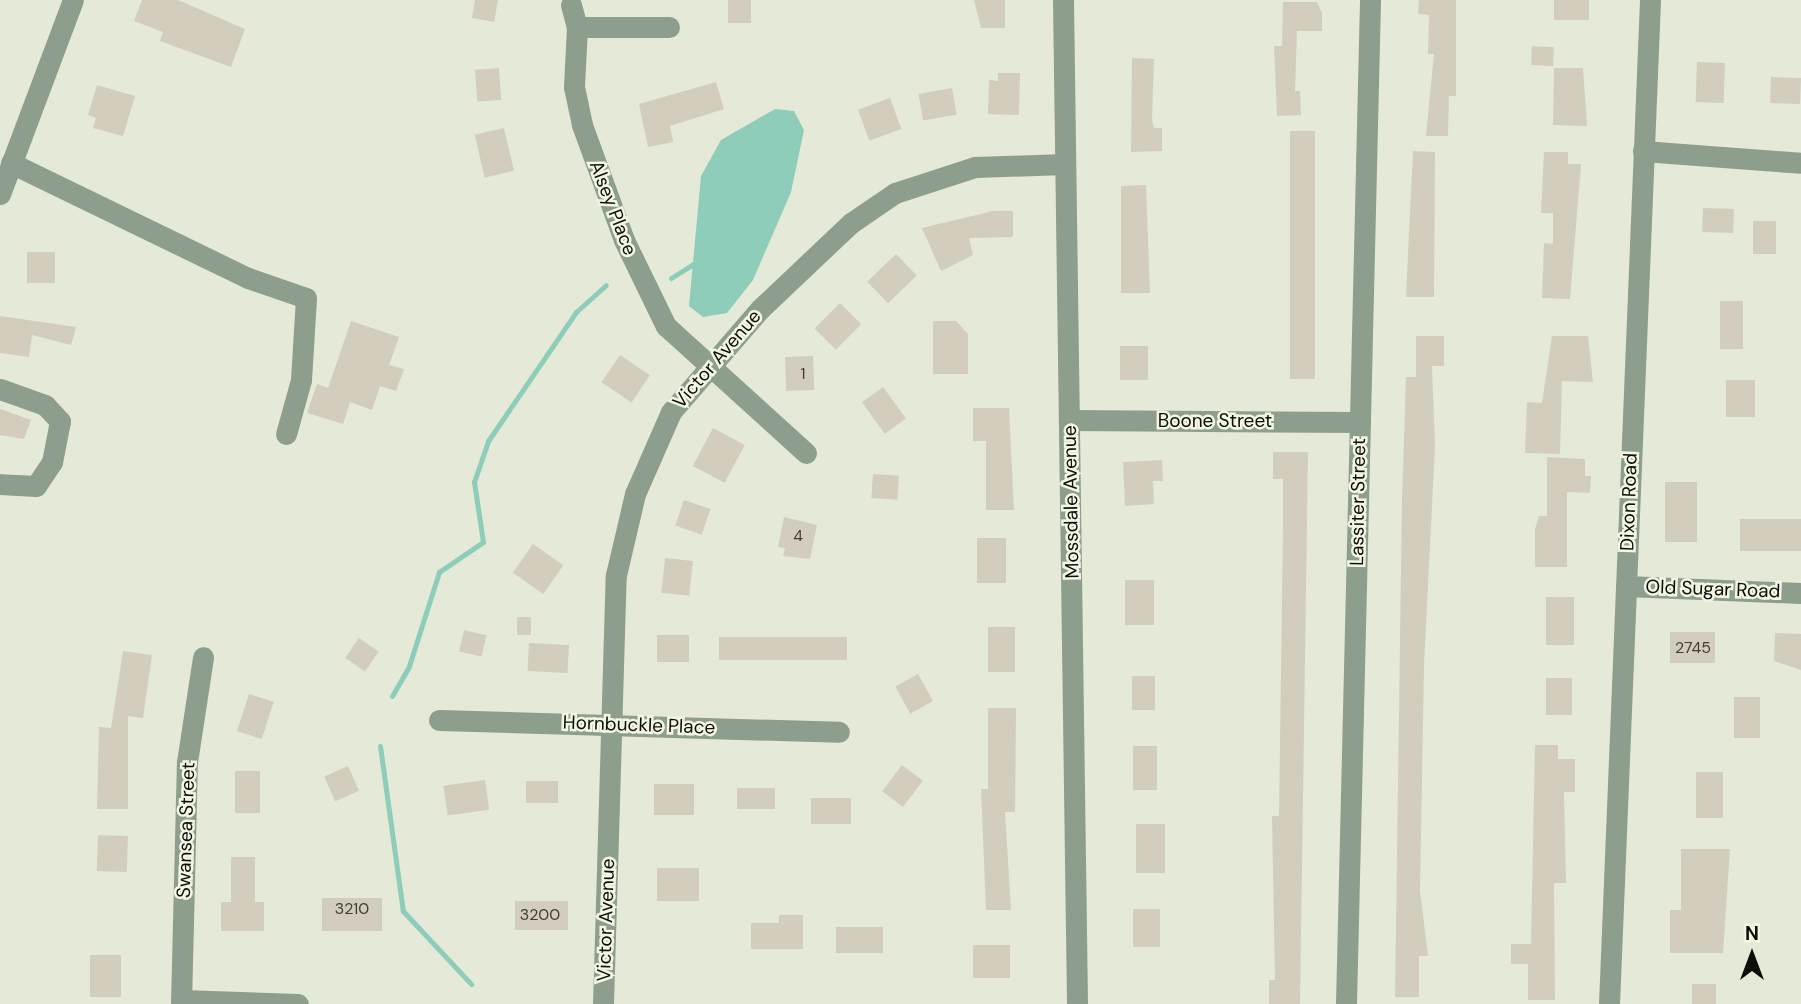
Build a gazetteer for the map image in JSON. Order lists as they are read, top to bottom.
{
  "streets": {
    "street": [
      "Alsey Place",
      "Victor Avenue",
      "Boone Street",
      "Mossdale Avenue",
      "Lassiter Street",
      "Dixon Road",
      "Old Sugar Road",
      "Hornbuckle Place",
      "Swansea Street"
    ]
  },
  "crossings": [
    ["Alsey Place", "Victor Avenue"],
    ["Victor Avenue", "Mossdale Avenue"],
    ["Victor Avenue", "Hornbuckle Place"],
    ["Boone Street", "Mossdale Avenue"],
    ["Boone Street", "Lassiter Street"],
    ["Dixon Road", "Old Sugar Road"]
  ],
  "house_numbers": [
    "1",
    "4",
    "2745",
    "3210",
    "3200"
  ],
  "north": "top"
}
